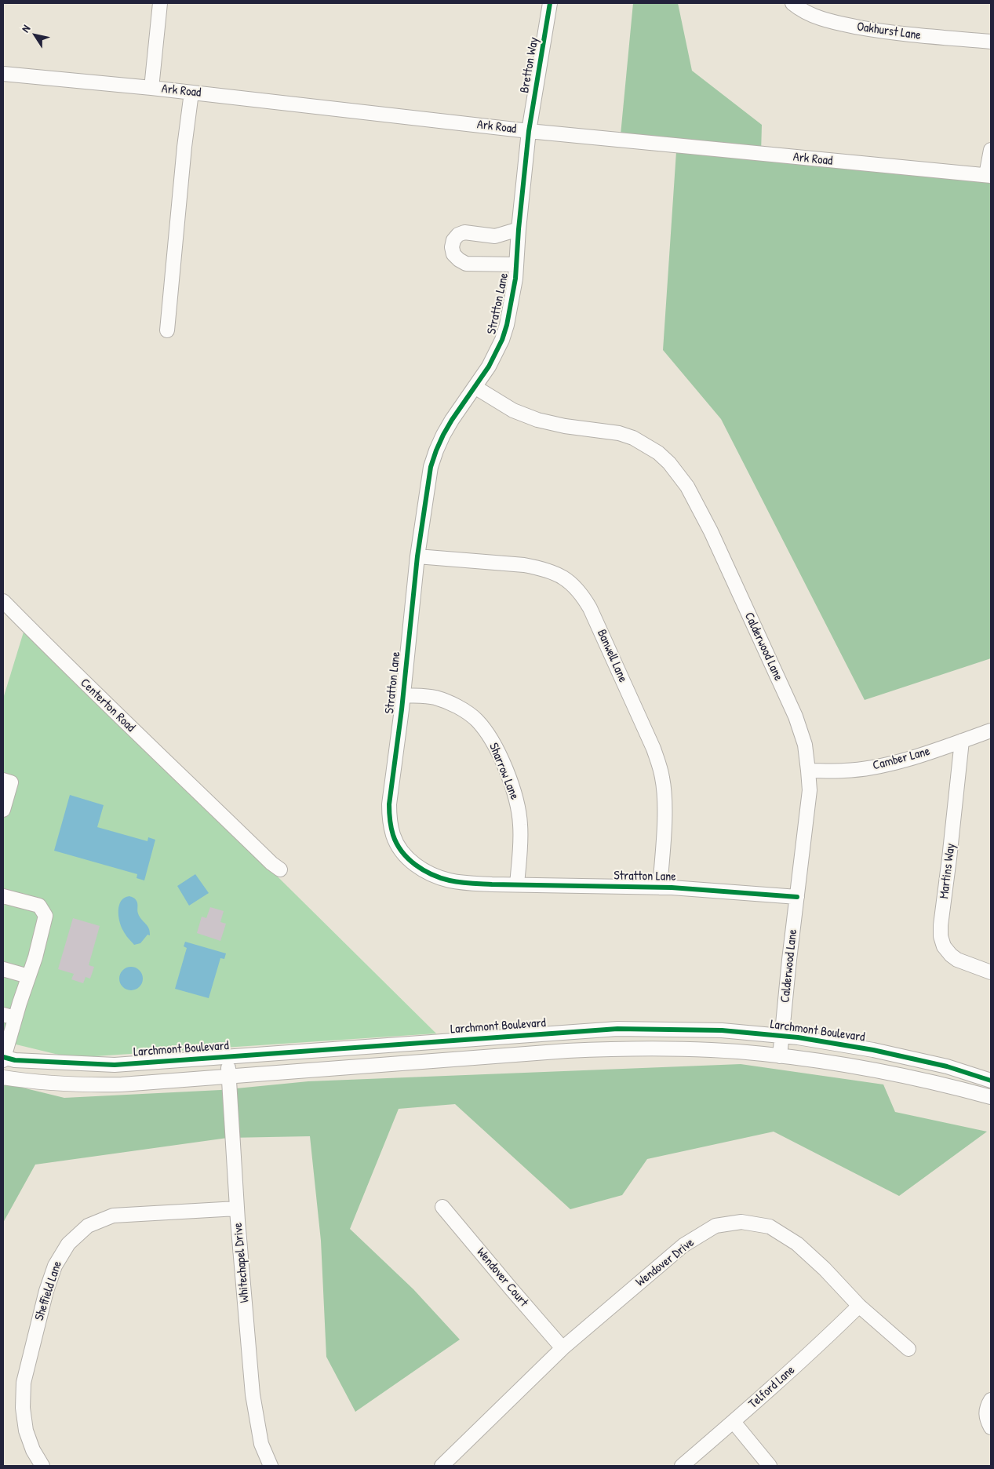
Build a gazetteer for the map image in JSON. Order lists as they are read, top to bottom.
{
  "streets": {
    "street": [
      "Oakhurst Lane",
      "Bretton Way",
      "Ark Road",
      "Stratton Lane",
      "Calderwood Lane",
      "Banwell Lane",
      "Centerton Road",
      "Camber Lane",
      "Sharrow Lane",
      "Martins Way",
      "Larchmont Boulevard",
      "Whitechapel Drive",
      "Wendover Drive",
      "Wendover Court",
      "Sheffield Lane",
      "Telford Lane"
    ]
  },
  "crossings": [
    ["Bretton Way", "Ark Road"],
    ["Bretton Way", "Stratton Lane"],
    ["Ark Road", "Stratton Lane"],
    ["Stratton Lane", "Calderwood Lane"],
    ["Stratton Lane", "Banwell Lane"],
    ["Stratton Lane", "Sharrow Lane"],
    ["Calderwood Lane", "Camber Lane"],
    ["Calderwood Lane", "Larchmont Boulevard"],
    ["Camber Lane", "Martins Way"],
    ["Larchmont Boulevard", "Whitechapel Drive"],
    ["Whitechapel Drive", "Sheffield Lane"],
    ["Wendover Drive", "Wendover Court"],
    ["Wendover Drive", "Telford Lane"]
  ],
  "north": "top left"
}
